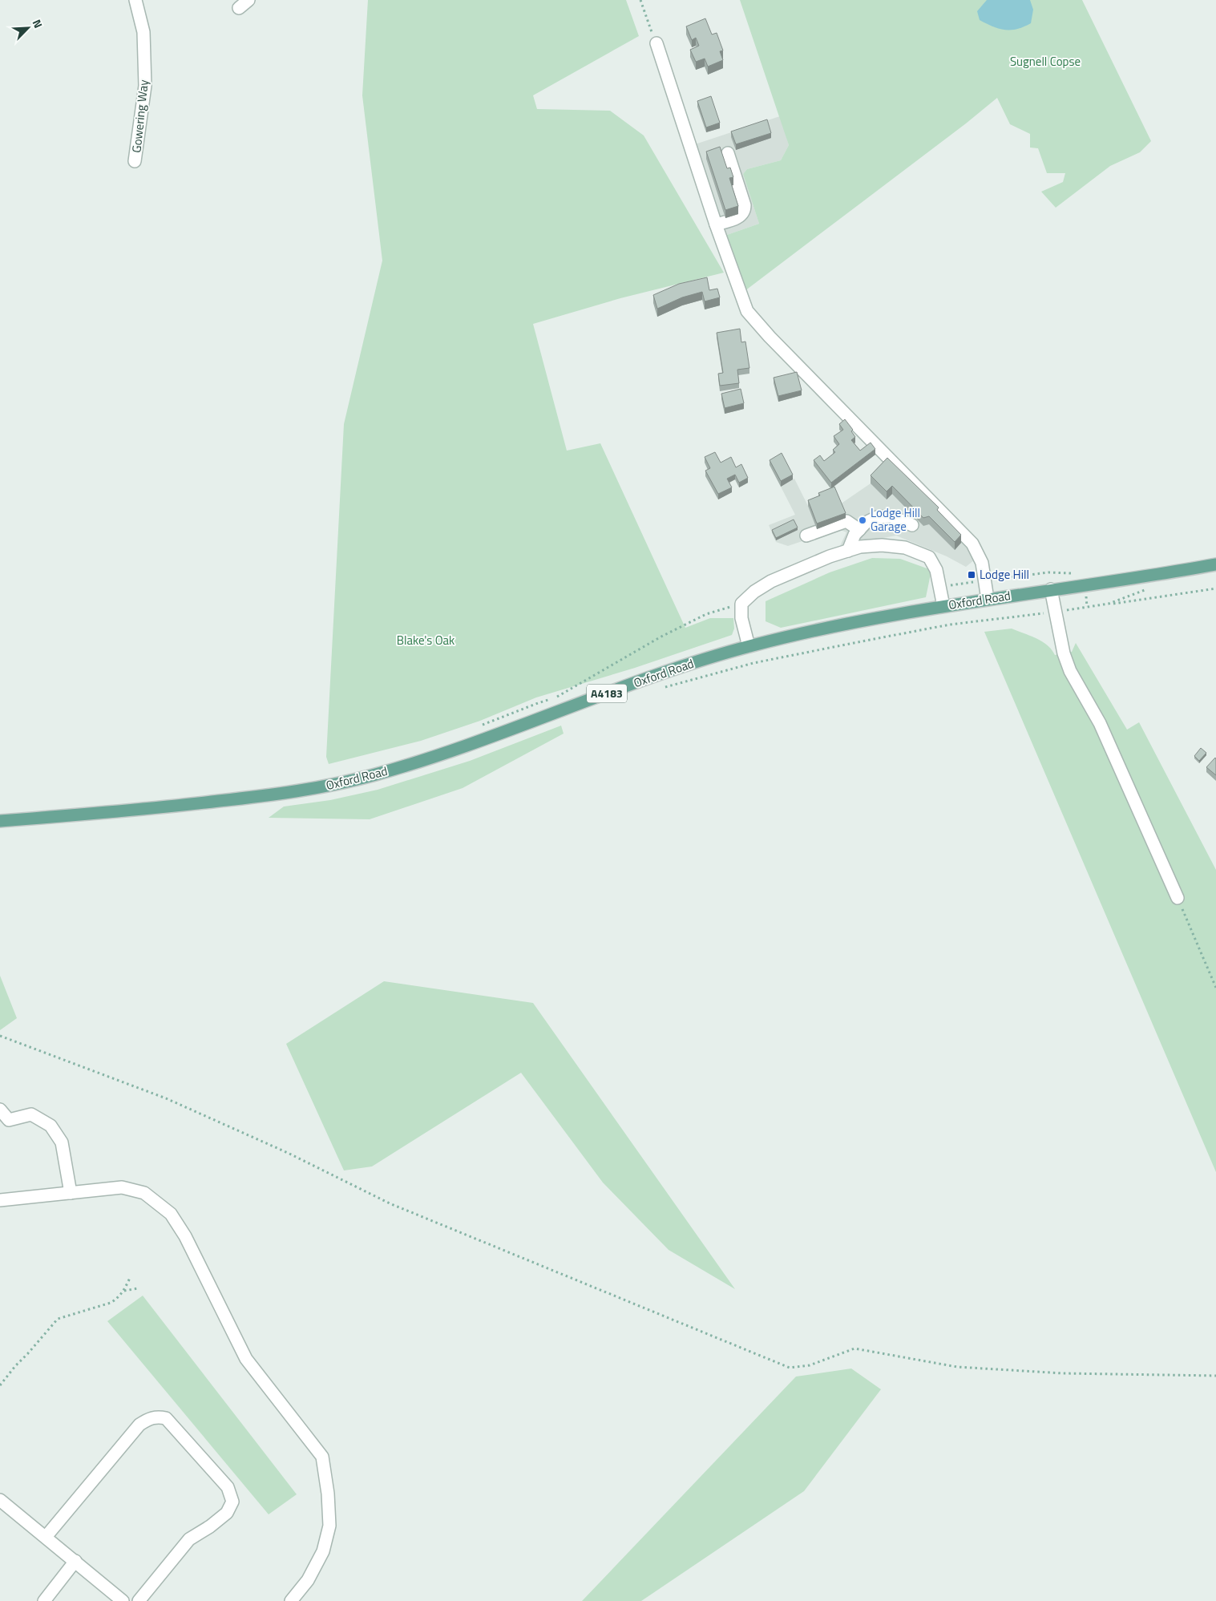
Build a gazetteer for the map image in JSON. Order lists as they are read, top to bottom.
{
  "streets": {
    "main road": ["Oxford Road", "A4183"],
    "street": ["Gowering Way"]
  },
  "parks": ["Sugnell Copse", "Blake's Oak"],
  "places": {
    "other": ["Lodge Hill Garage"],
    "transit": ["Lodge Hill"]
  },
  "north": "top right"
}
